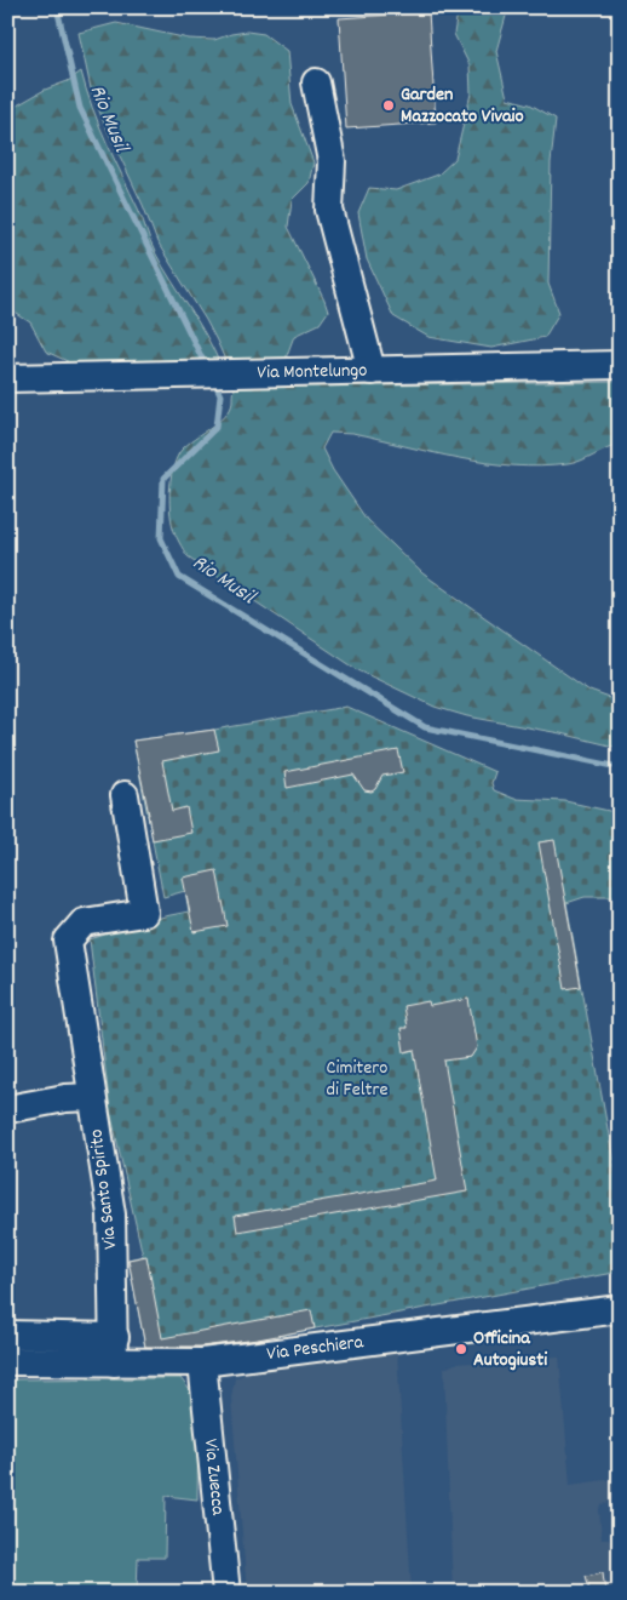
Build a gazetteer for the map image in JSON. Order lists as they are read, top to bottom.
{
  "streets": {
    "street": [
      "Via Montelungo",
      "Via Santo Spirito",
      "Via Peschiera",
      "Via Zuecca"
    ]
  },
  "crossings": [
    ["Via Santo Spirito", "Via Peschiera"],
    ["Via Peschiera", "Via Zuecca"]
  ],
  "water": ["Rio Musil"],
  "parks": ["Cimitero di Feltre"],
  "places": ["Garden Mazzocato Vivaio", "Officina Autogiusti"]
}
